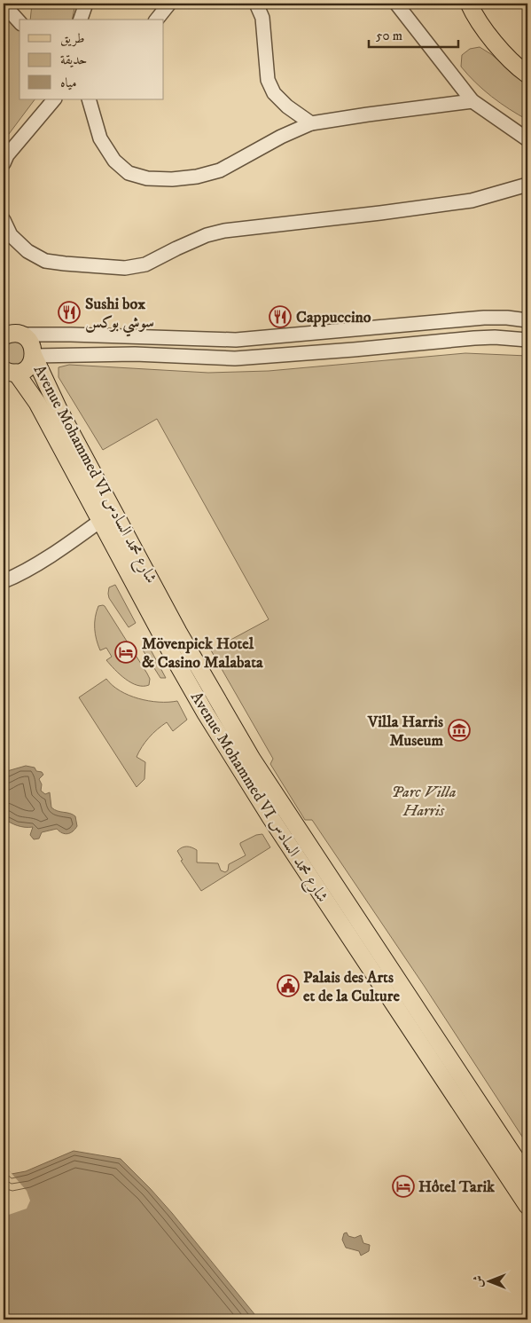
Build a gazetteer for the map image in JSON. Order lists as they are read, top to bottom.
{
  "streets": {
    "main road": ["Avenue Mohammed VI شارع محمد السادس"]
  },
  "parks": ["Parc Villa Harris"],
  "places": {
    "restaurant": ["Sushi box سوشي بوكس", "Cappuccino"],
    "hotel": ["Mövenpick Hotel & Casino Malabata", "Hôtel Tarik"],
    "museum": ["Villa Harris Museum"],
    "public building": ["Palais des Arts et de la Culture"]
  },
  "legend": ["طريق", "حديقة", "مياه"],
  "scale_bar": "50 m",
  "north": "left"
}
